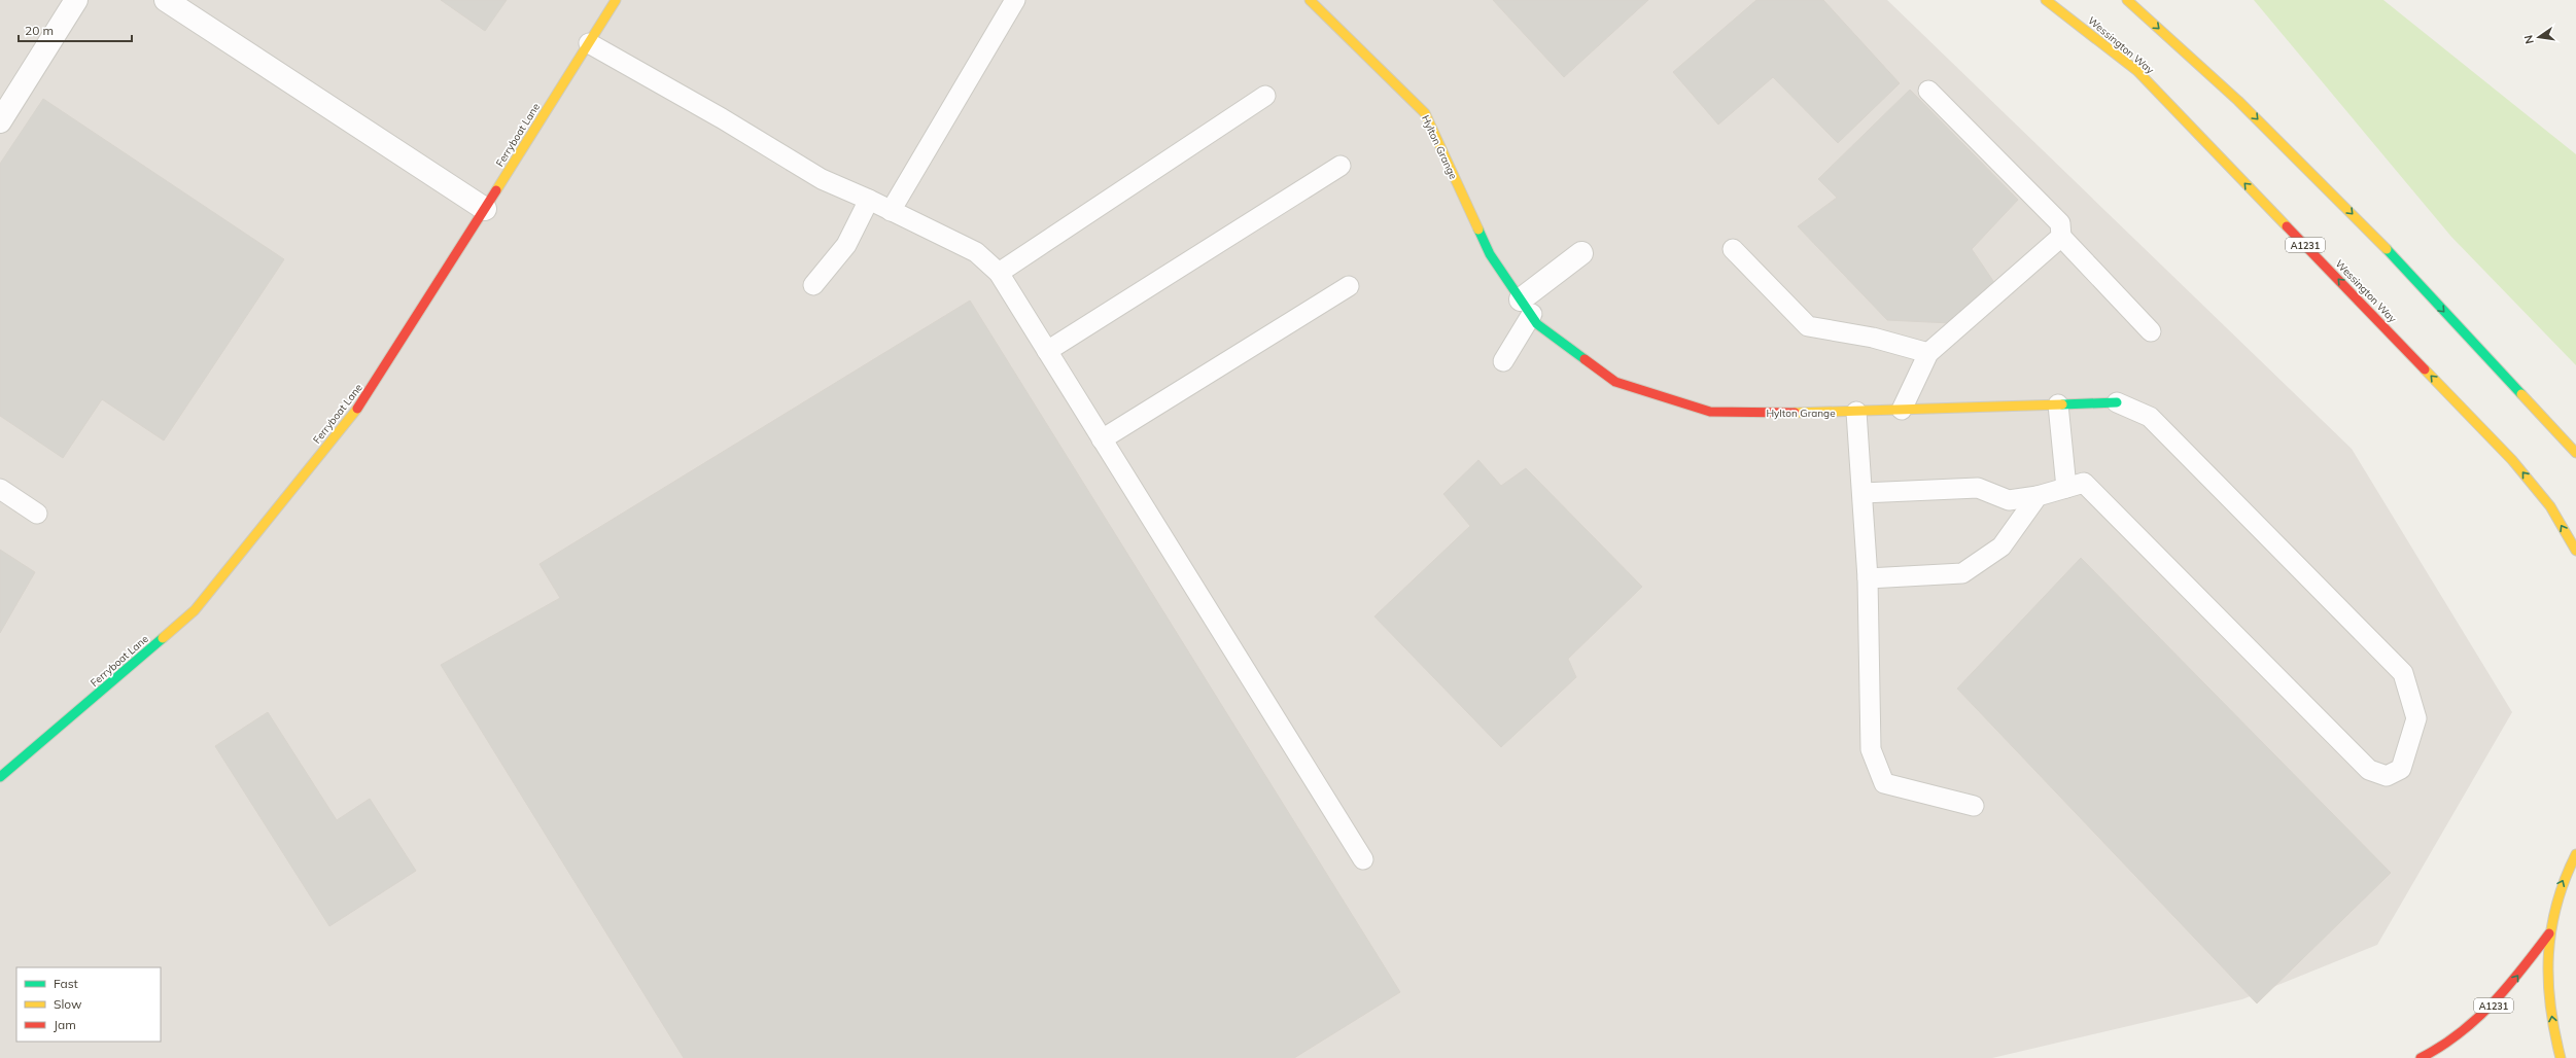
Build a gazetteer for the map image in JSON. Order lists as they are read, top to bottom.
{
  "streets": {
    "main road": [
      "Wessington Way",
      "Ferryboat Lane",
      "Hylton Grange",
      "A1231"
    ]
  },
  "legend": ["Fast", "Slow", "Jam"],
  "scale_bar": "20 m",
  "north": "left"
}
